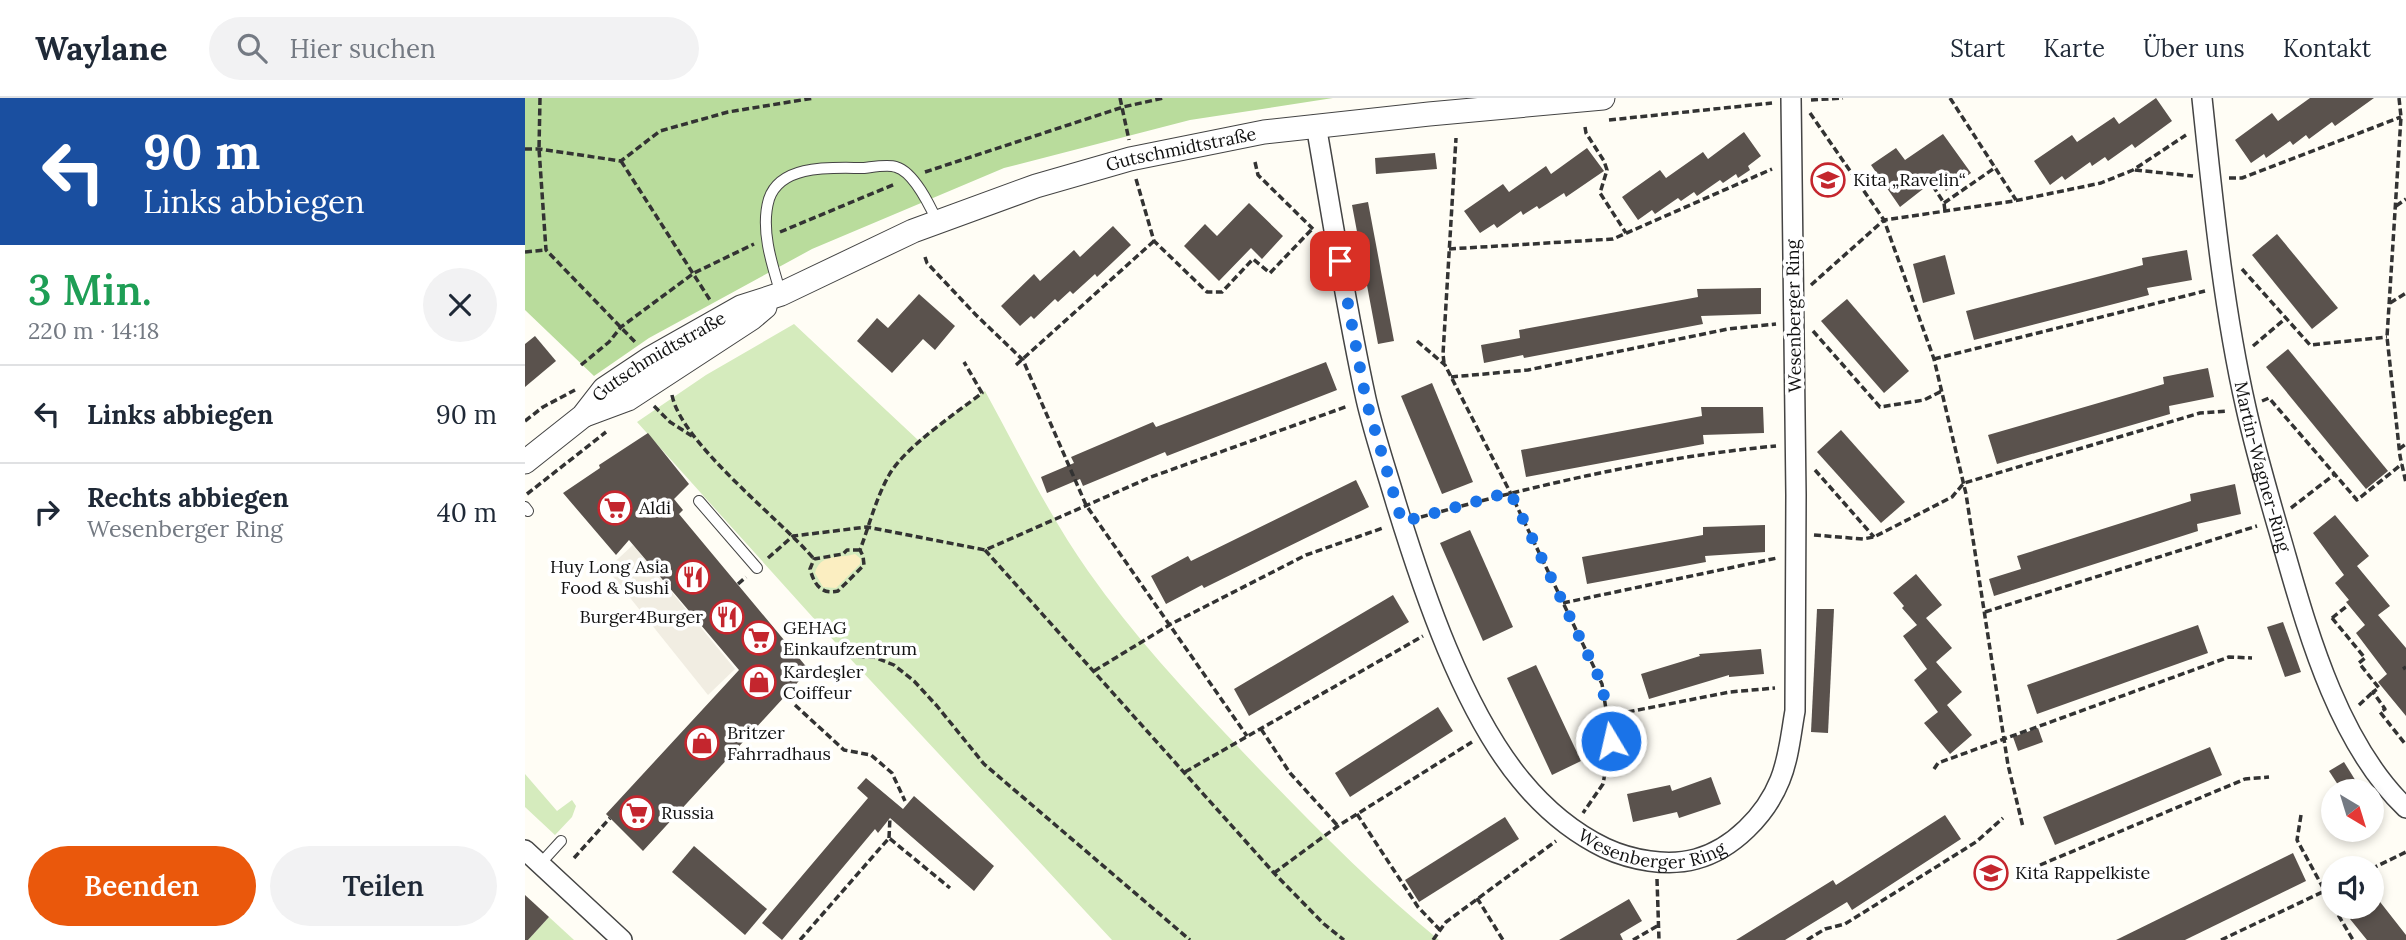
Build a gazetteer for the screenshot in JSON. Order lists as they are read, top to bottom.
{
  "streets": {
    "street": ["Gutschmidtstraße", "Wesenberger Ring", "Martin-Wagner-Ring"]
  },
  "crossings": [
    ["Gutschmidtstraße", "Wesenberger Ring"]
  ],
  "places": {
    "school or university": ["Kita „Ravelin“", "Kita Rappelkiste"],
    "supermarket": ["Aldi", "GEHAG Einkaufzentrum", "Russia"],
    "restaurant": ["Huy Long Asia Food & Sushi", "Burger4Burger"],
    "shop": ["Kardeşler Coiffeur", "Britzer Fahrradhaus"]
  },
  "north": "bottom right",
  "page": {
    "header": "Waylane",
    "search": "Hier suchen",
    "nav": [
      "Start",
      "Karte",
      "Über uns",
      "Kontakt"
    ],
    "turn": ["90 m", "Links abbiegen"],
    "heading": ["3 Min.", "220 m · 14:18"],
    "list": [
      {
        "name": "Links abbiegen",
        "value": "90 m"
      },
      {
        "name": "Rechts abbiegen",
        "note": "Wesenberger Ring",
        "value": "40 m"
      }
    ],
    "buttons": ["Beenden", "Teilen"]
  }
}
